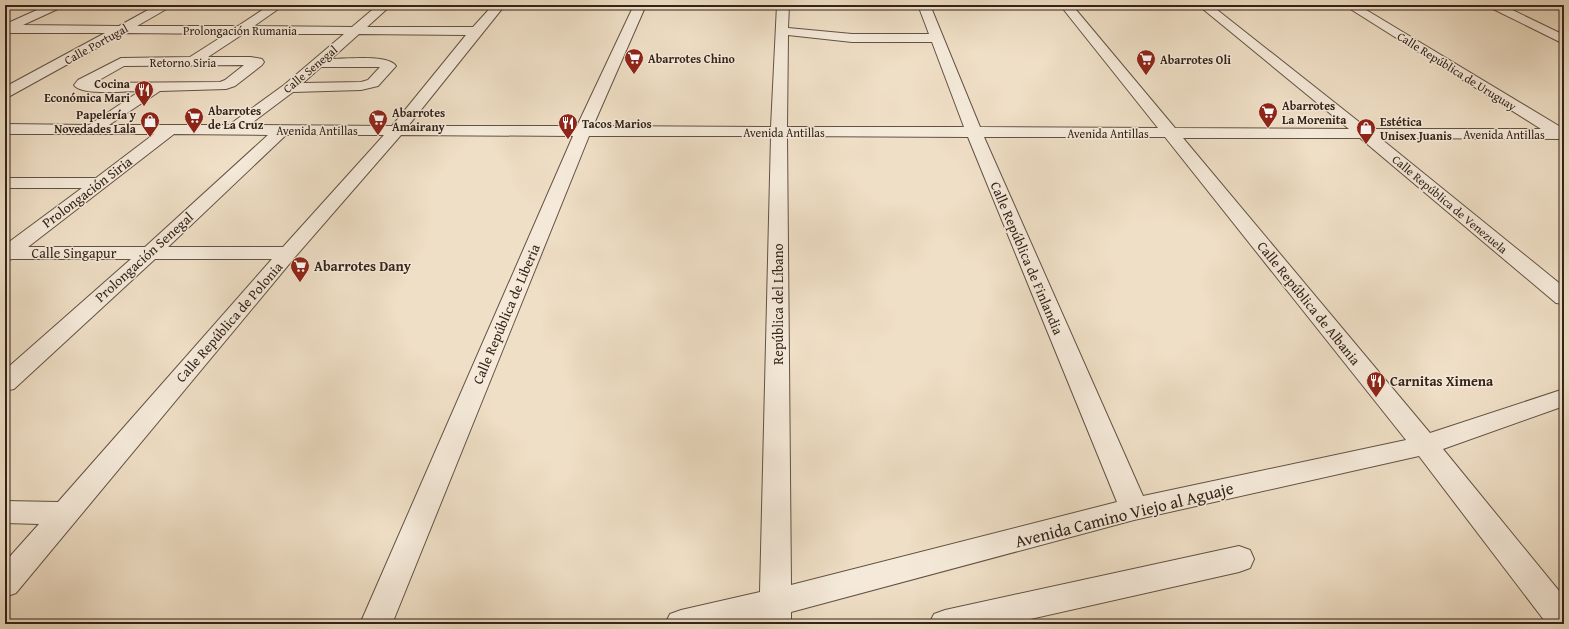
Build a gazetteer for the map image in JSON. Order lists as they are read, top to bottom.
{
  "streets": {
    "street": [
      "Prolongación Rumania",
      "Calle Portugal",
      "Retorno Siria",
      "Calle Senegal",
      "Calle República de Uruguay",
      "Avenida Antillas",
      "Prolongación Siria",
      "Calle República de Venezuela",
      "Calle Singapur",
      "Prolongación Senegal",
      "Calle República de Finlandia",
      "Calle República de Albania",
      "República del Líbano",
      "Calle República de Liberia",
      "Calle República de Polonia",
      "Avenida Camino Viejo al Aguaje"
    ]
  },
  "crossings": [
    ["Prolongación Rumania", "Calle Portugal"],
    ["Prolongación Rumania", "Calle Senegal"],
    ["Prolongación Rumania", "Calle República de Polonia"],
    ["Calle Senegal", "Avenida Antillas"],
    ["Calle República de Uruguay", "Avenida Antillas"],
    ["Avenida Antillas", "Prolongación Siria"],
    ["Avenida Antillas", "Calle República de Venezuela"],
    ["Avenida Antillas", "Prolongación Senegal"],
    ["Avenida Antillas", "Calle República de Finlandia"],
    ["Avenida Antillas", "Calle República de Albania"],
    ["Avenida Antillas", "República del Líbano"],
    ["Avenida Antillas", "Calle República de Liberia"],
    ["Avenida Antillas", "Calle República de Polonia"],
    ["Prolongación Siria", "Calle Singapur"],
    ["Calle Singapur", "Prolongación Senegal"],
    ["Calle Singapur", "Calle República de Polonia"],
    ["Calle República de Finlandia", "Avenida Camino Viejo al Aguaje"],
    ["Calle República de Albania", "Avenida Camino Viejo al Aguaje"],
    ["República del Líbano", "Avenida Camino Viejo al Aguaje"]
  ],
  "places": {
    "supermarket": [
      "Abarrotes Chino",
      "Abarrotes Oli",
      "Abarrotes La Morenita",
      "Abarrotes de La Cruz",
      "Abarrotes Amairany",
      "Abarrotes Dany"
    ],
    "restaurant": ["Cocina Económica Mari", "Tacos Marios", "Carnitas Ximena"],
    "shop": ["Papelería y Novedades Lala", "Estética Unisex Juanis"]
  }
}
